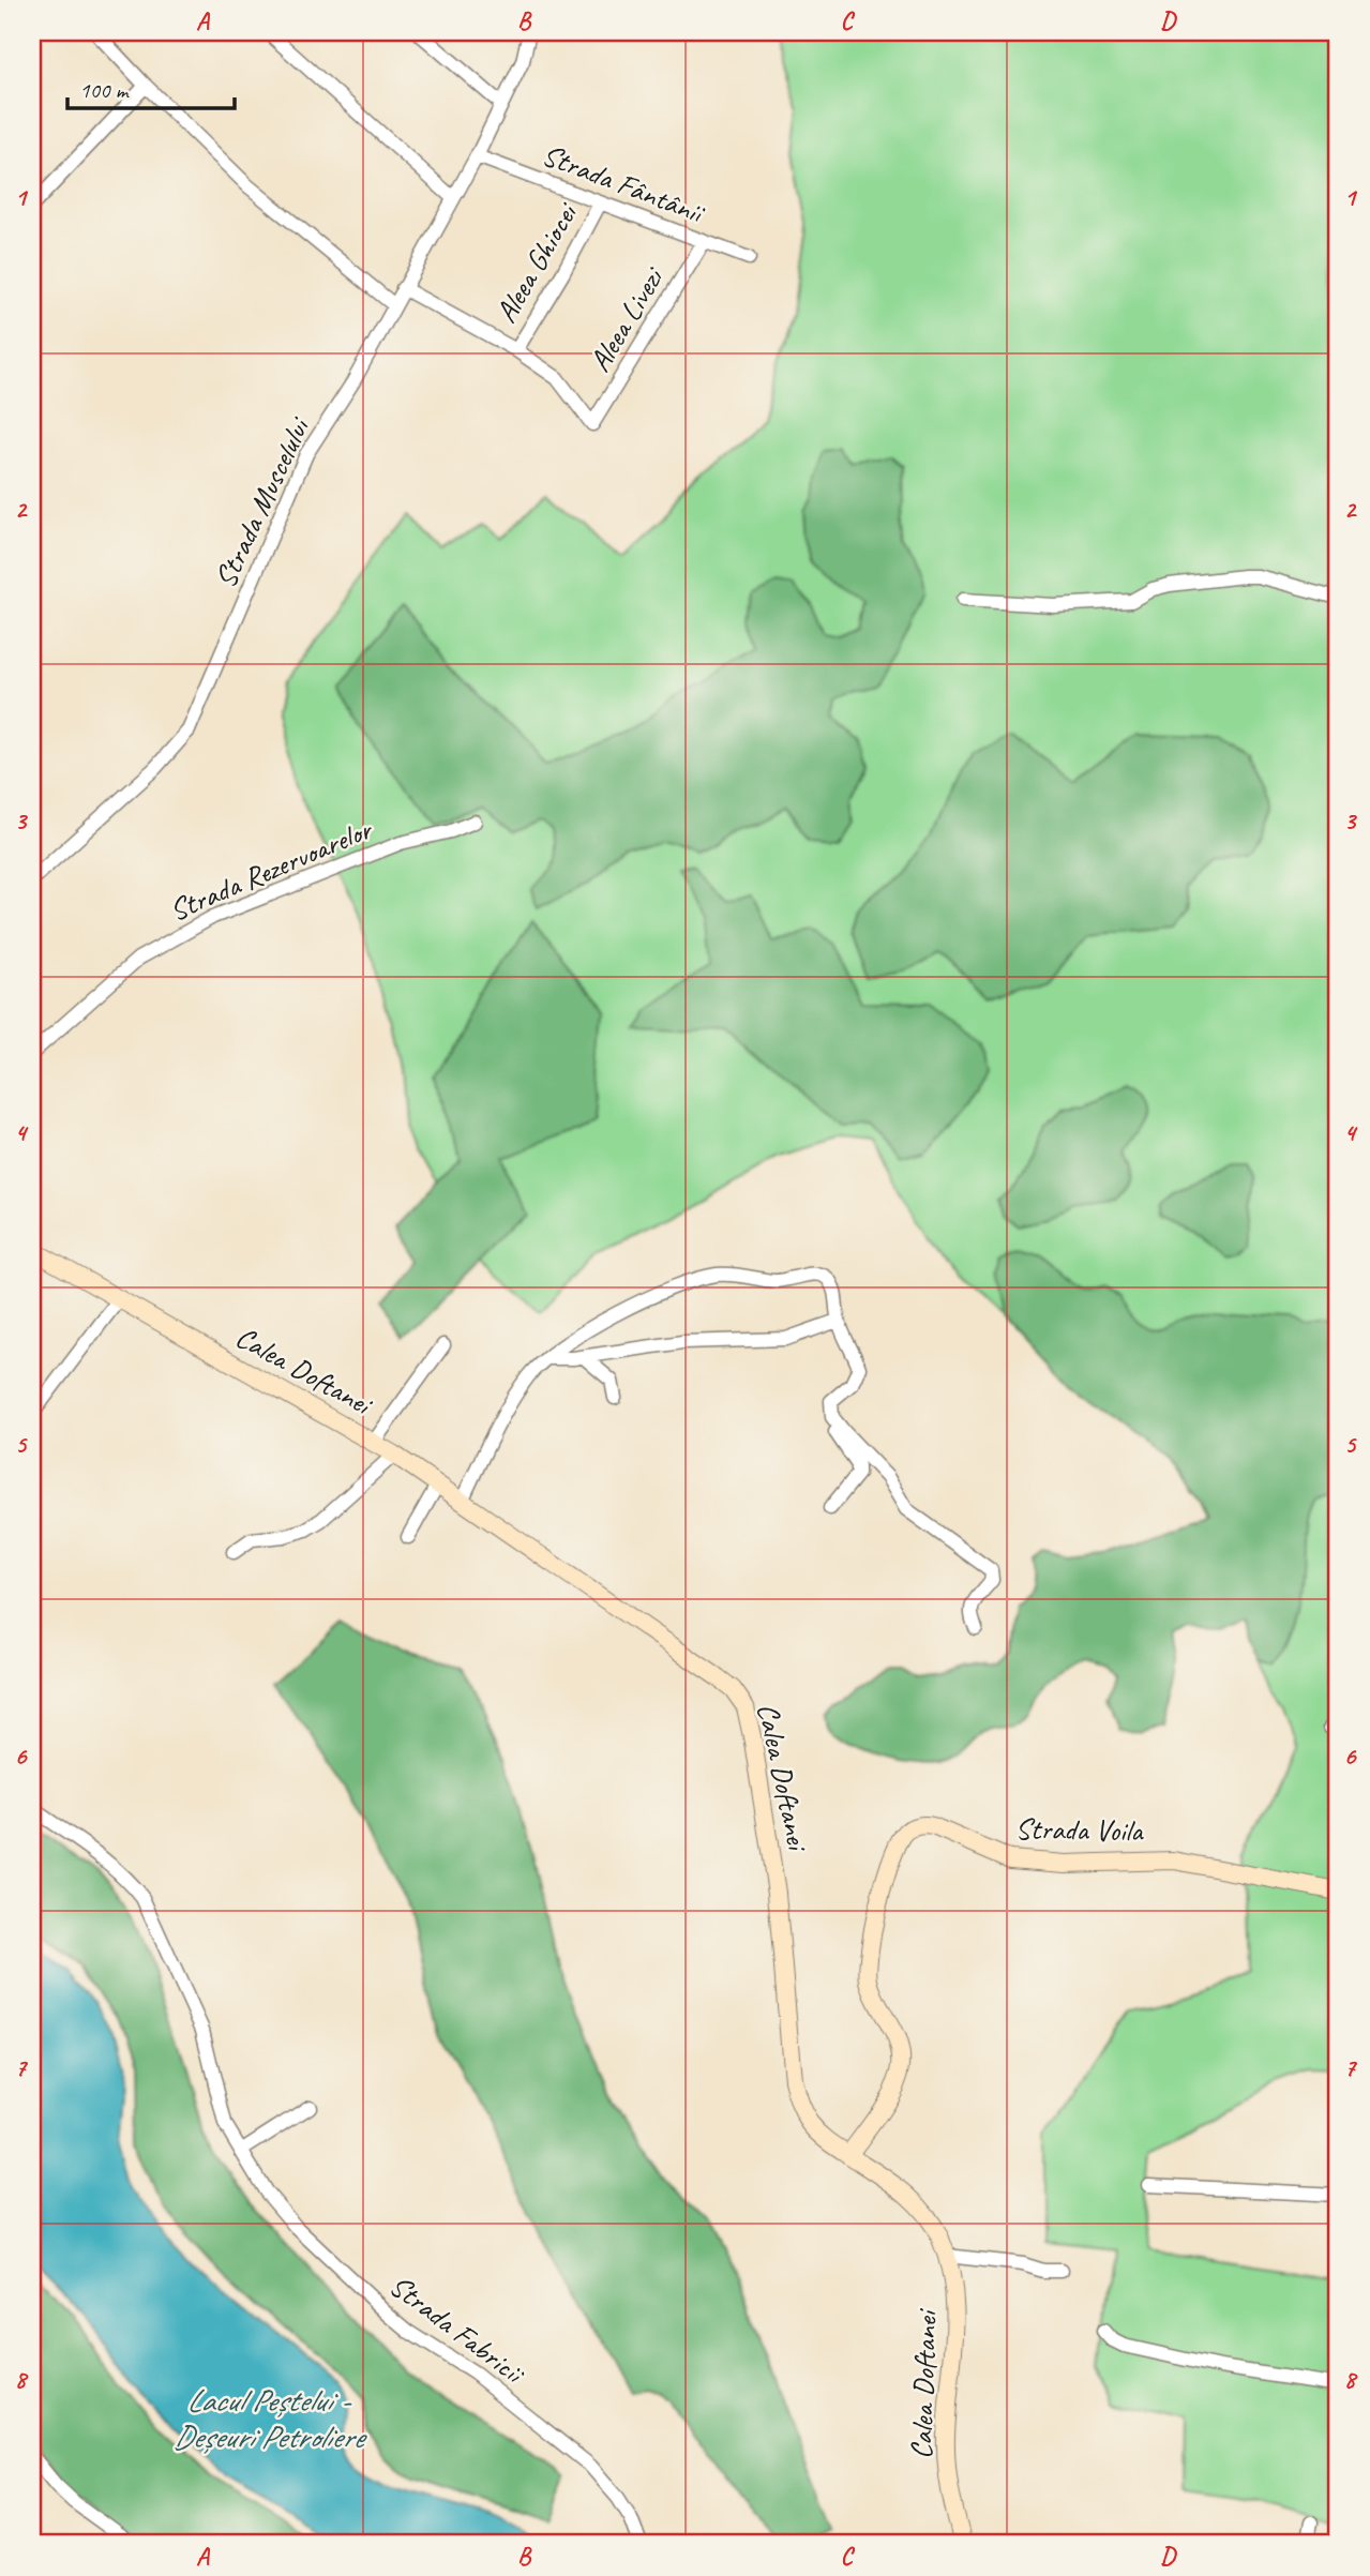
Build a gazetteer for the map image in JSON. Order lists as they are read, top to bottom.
{
  "streets": {
    "main road": ["Calea Doftanei", "Strada Voila"],
    "street": [
      "Strada Fântânii",
      "Aleea Ghiocei",
      "Aleea Livezi",
      "Strada Muscelului",
      "Strada Rezervoarelor",
      "Strada Fabricii"
    ]
  },
  "crossings": [
    ["Strada Fântânii", "Aleea Ghiocei"],
    ["Strada Fântânii", "Aleea Livezi"],
    ["Strada Fântânii", "Strada Muscelului"],
    ["Aleea Ghiocei", "Aleea Livezi"],
    ["Calea Doftanei", "Strada Voila"]
  ],
  "water": ["Lacul Peștelui - Deșeuri Petroliere"],
  "scale_bar": "100 m",
  "grid": {
    "columns": [
      "A",
      "B",
      "C",
      "D"
    ],
    "rows": [
      "1",
      "2",
      "3",
      "4",
      "5",
      "6",
      "7",
      "8"
    ]
  }
}
